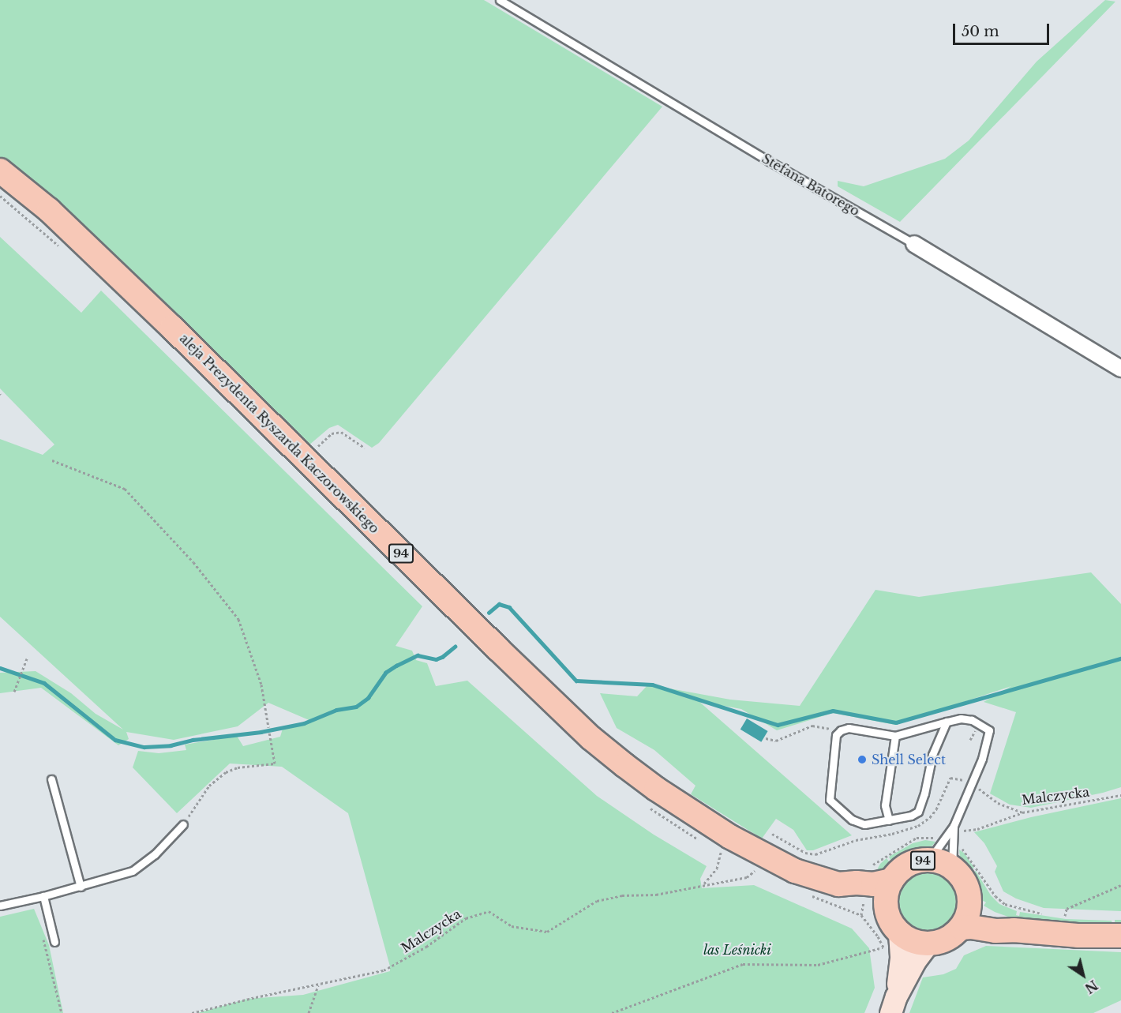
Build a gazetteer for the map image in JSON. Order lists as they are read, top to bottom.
{
  "streets": {
    "main road": ["aleja Prezydenta Ryszarda Kaczorowskiego", "94"],
    "street": ["Stefana Batorego"],
    "path": ["Malczycka"]
  },
  "crossings": [
    ["aleja Prezydenta Ryszarda Kaczorowskiego", "94"]
  ],
  "parks": ["las Leśnicki"],
  "places": ["Shell Select"],
  "scale_bar": "50 m",
  "north": "bottom right"
}
